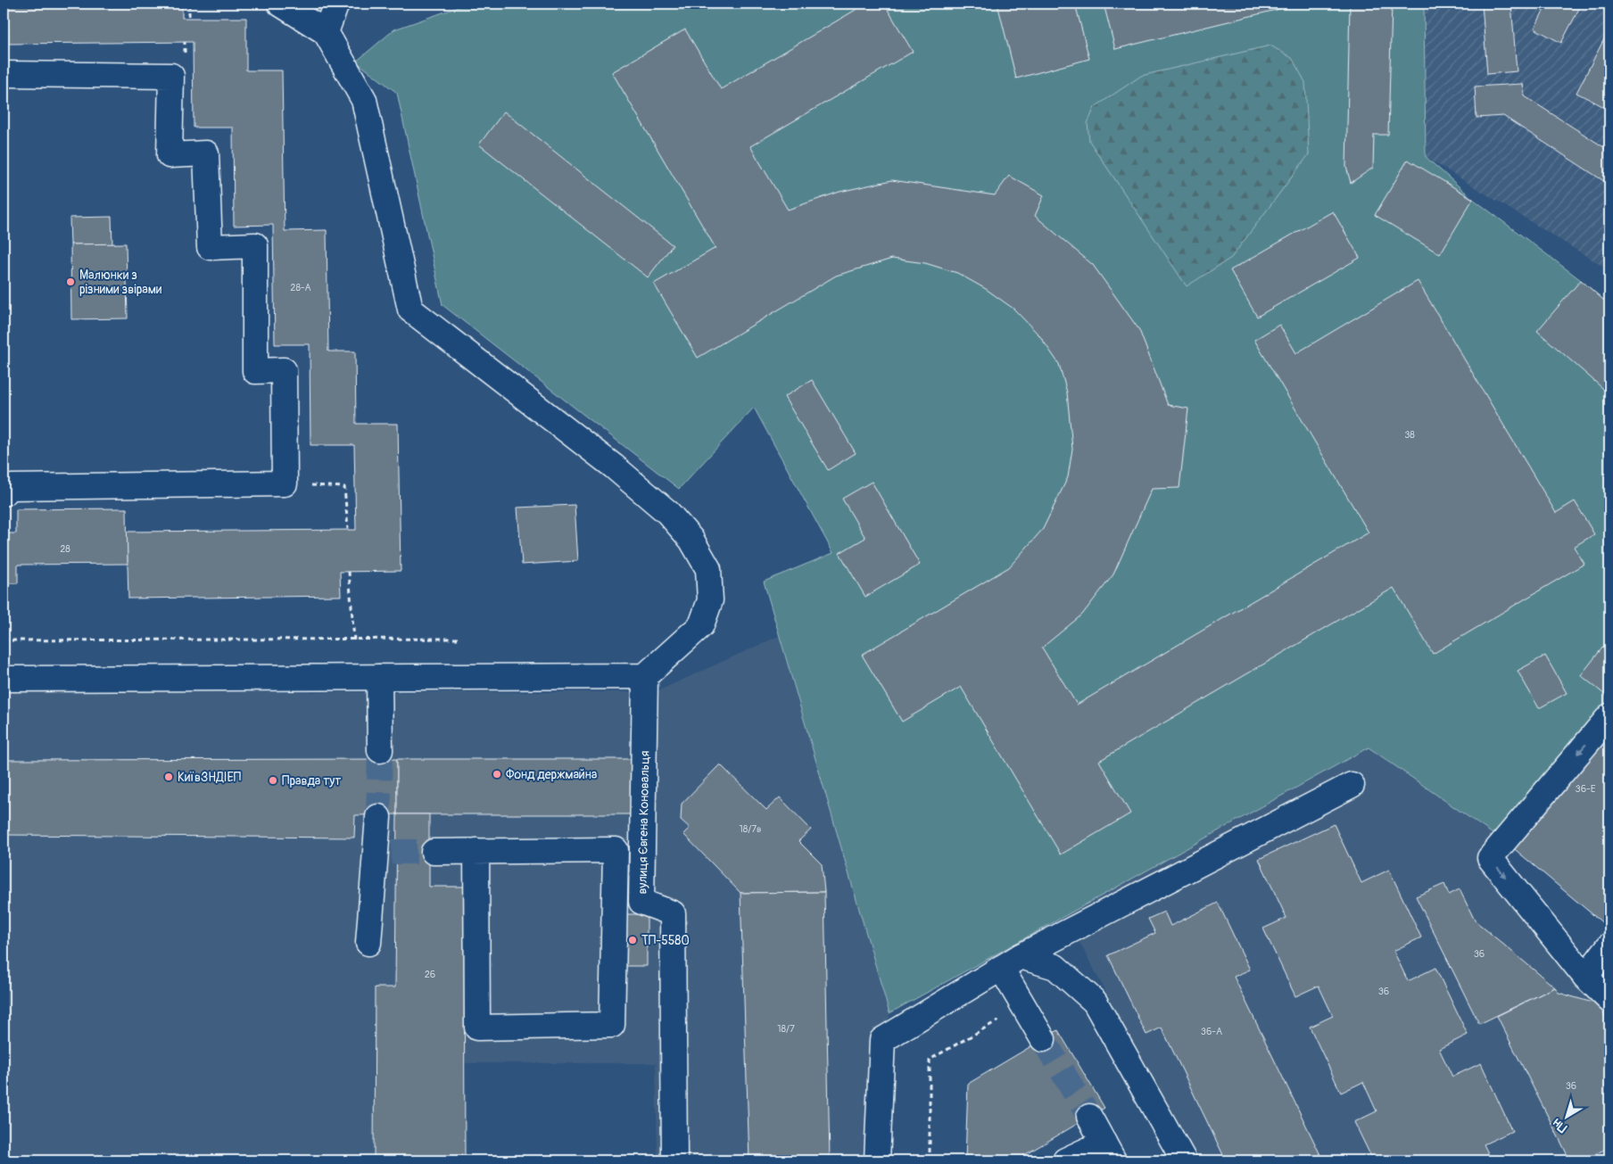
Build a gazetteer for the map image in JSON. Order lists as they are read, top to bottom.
{
  "streets": {
    "street": ["вулиця Євгена Коновальця"]
  },
  "places": [
    "Малюнки з різними звірами",
    "Фонд держмайна",
    "КиївЗНДІЕП",
    "Правда тут",
    "ТП-5580"
  ],
  "house_numbers": [
    "28-А",
    "38",
    "28",
    "36-Е",
    "18/7в",
    "36",
    "26",
    "36",
    "18/7",
    "36-А",
    "36"
  ],
  "north": "bottom left"
}
